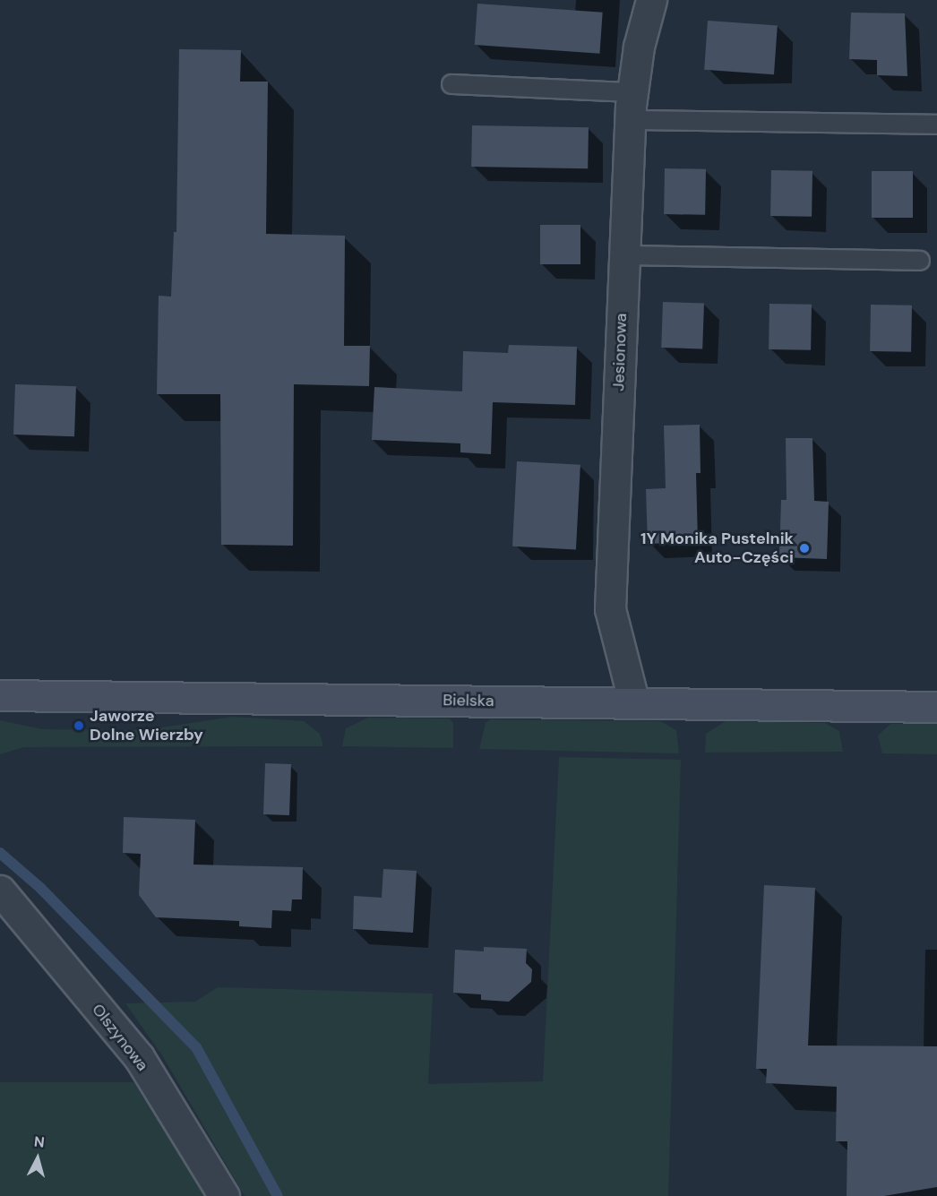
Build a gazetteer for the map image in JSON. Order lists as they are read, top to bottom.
{
  "streets": {
    "main road": ["Bielska"],
    "street": ["Jesionowa", "Olszynowa"]
  },
  "crossings": [
    ["Jesionowa", "Bielska"]
  ],
  "places": ["1Y Monika Pustelnik Auto-Części", "Jaworze Dolne Wierzby"],
  "north": "top"
}
